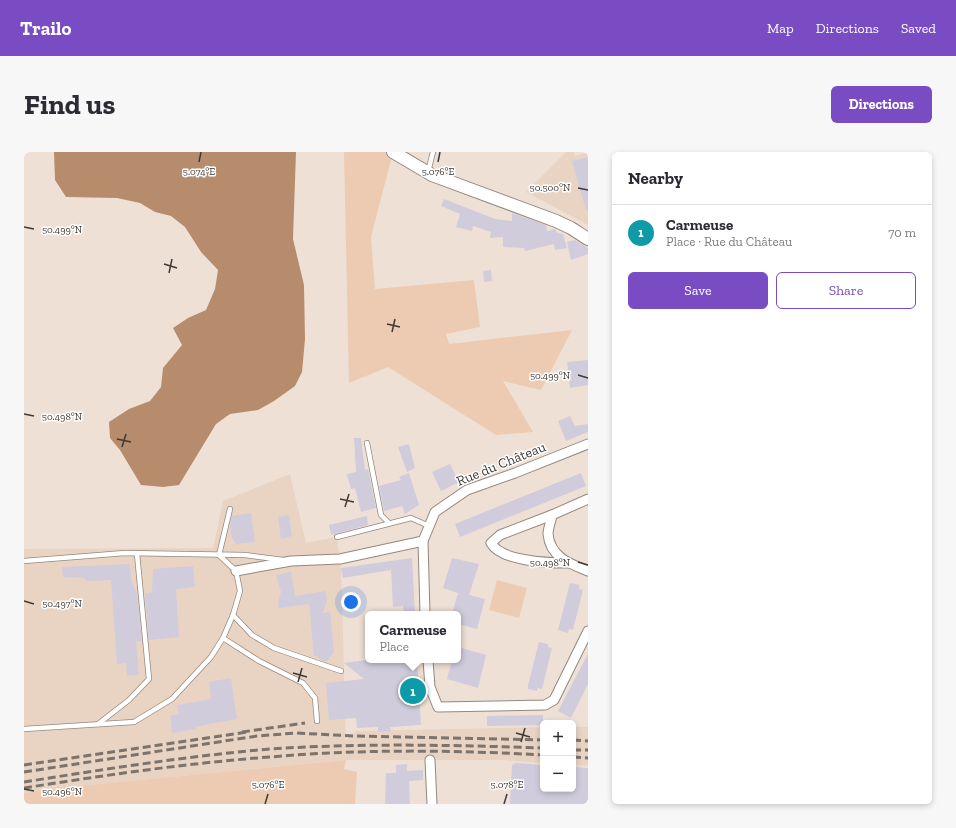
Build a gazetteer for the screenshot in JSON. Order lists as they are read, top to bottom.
{
  "streets": {
    "street": ["Rue du Château"]
  },
  "page": {
    "header": "Trailo",
    "nav": ["Map", "Directions", "Saved"],
    "buttons": [
      "Directions",
      ["Save", "Share"]
    ],
    "title": "Find us",
    "heading": "Nearby",
    "list": [
      {
        "mark": "1",
        "name": "Carmeuse",
        "note": "Place · Rue du Château",
        "value": "70 m"
      }
    ],
    "popup": ["Carmeuse", "Place"],
    "pins": "1",
    "map_buttons": ["+", "−"]
  },
  "coordinates": [
    "5.074°E",
    "5.076°E",
    "50.500°N",
    "50.499°N",
    "50.498°N",
    "50.497°N",
    "5.078°E",
    "50.496°N"
  ]
}
